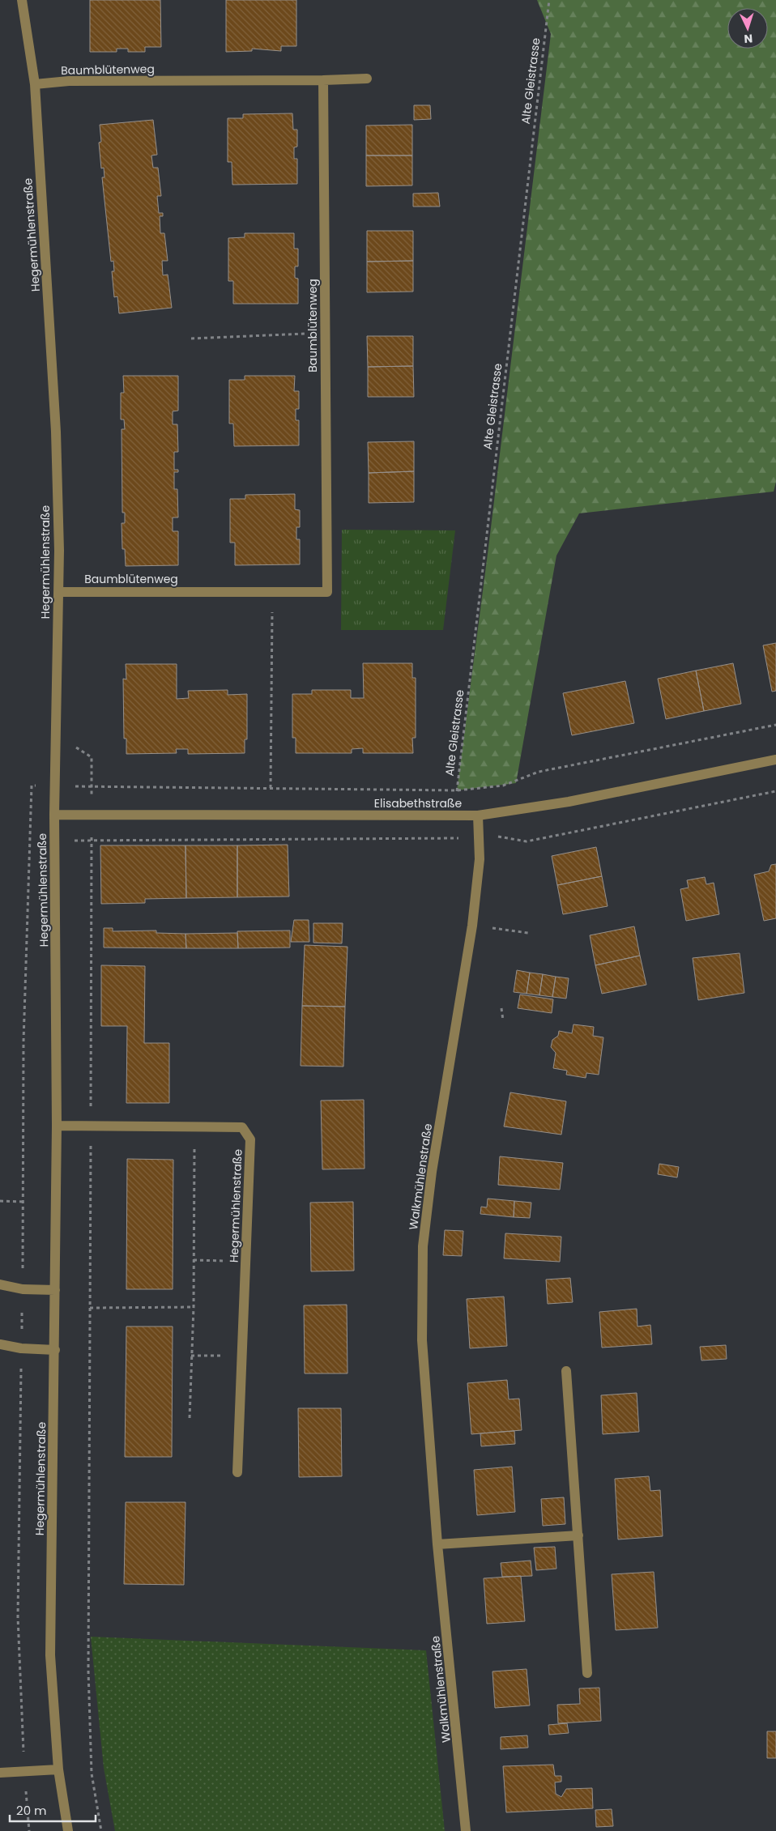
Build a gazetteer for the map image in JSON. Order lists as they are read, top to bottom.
{
  "streets": {
    "street": [
      "Baumblütenweg",
      "Hegermühlenstraße",
      "Elisabethstraße",
      "Walkmühlenstraße"
    ],
    "path": ["Alte Gleistrasse"]
  },
  "crossings": [
    ["Baumblütenweg", "Hegermühlenstraße"],
    ["Alte Gleistrasse", "Elisabethstraße"],
    ["Hegermühlenstraße", "Elisabethstraße"],
    ["Elisabethstraße", "Walkmühlenstraße"]
  ],
  "scale_bar": "20 m",
  "north": "bottom"
}
